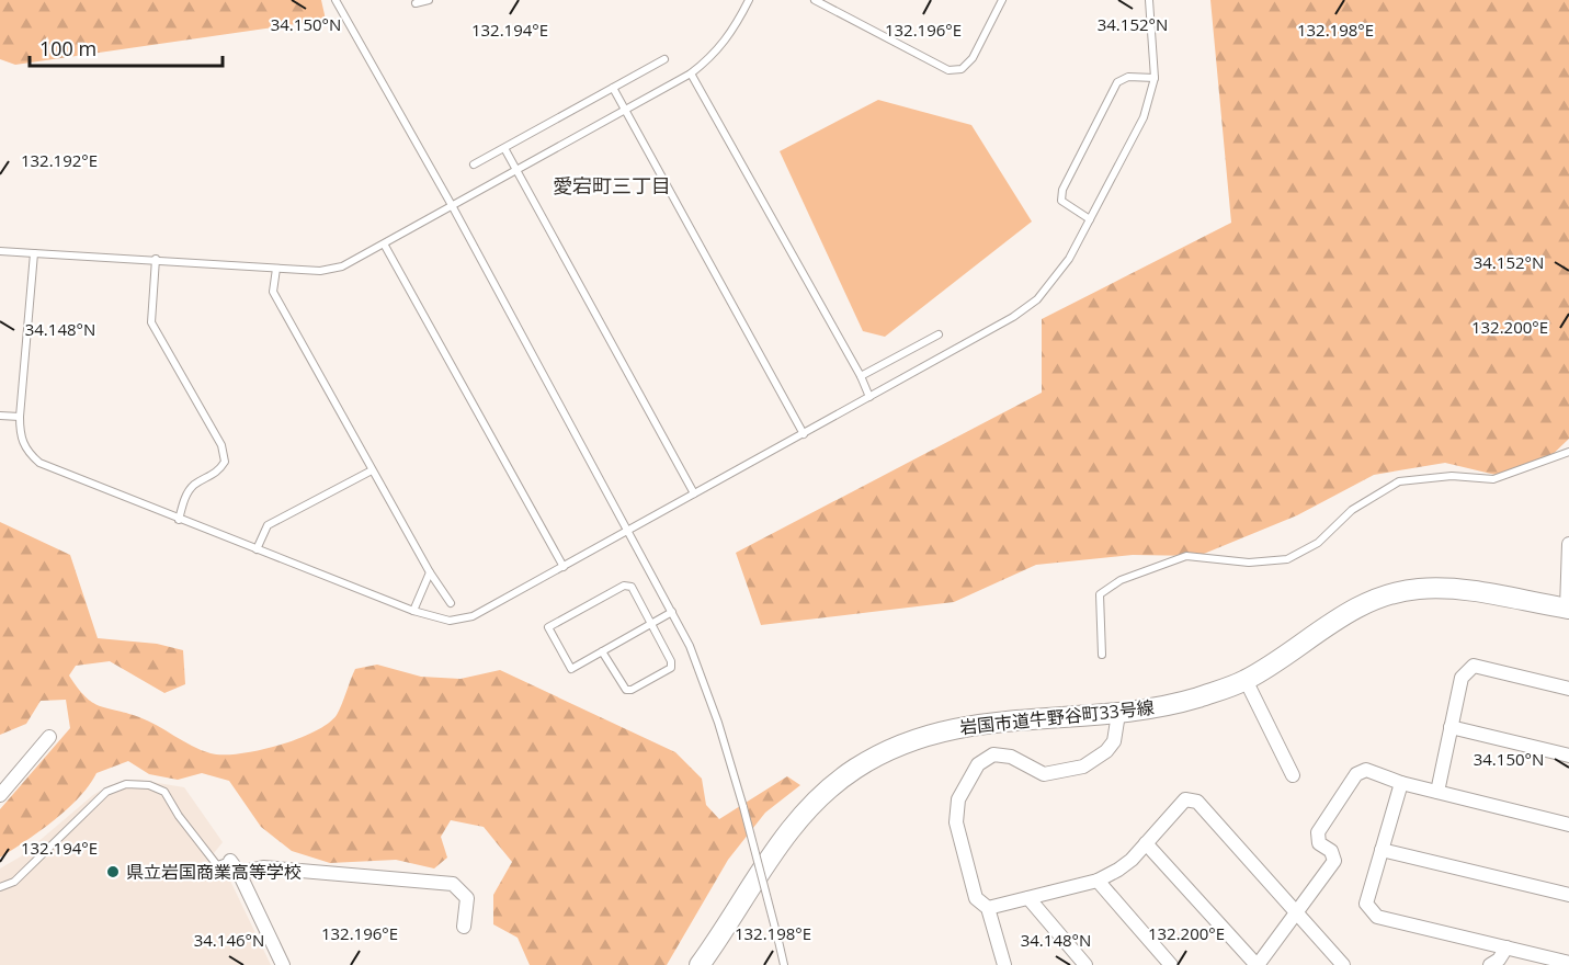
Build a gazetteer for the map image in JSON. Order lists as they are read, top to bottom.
{
  "streets": {
    "street": ["岩国市道牛野谷町33号線"]
  },
  "districts": ["愛宕町三丁目"],
  "places": ["県立岩国商業高等学校"],
  "scale_bar": "100 m",
  "coordinates": [
    "34.150°N",
    "34.152°N",
    "132.198°E",
    "132.194°E",
    "132.196°E",
    "132.192°E",
    "132.200°E",
    "34.148°N",
    "34.146°N"
  ]
}
